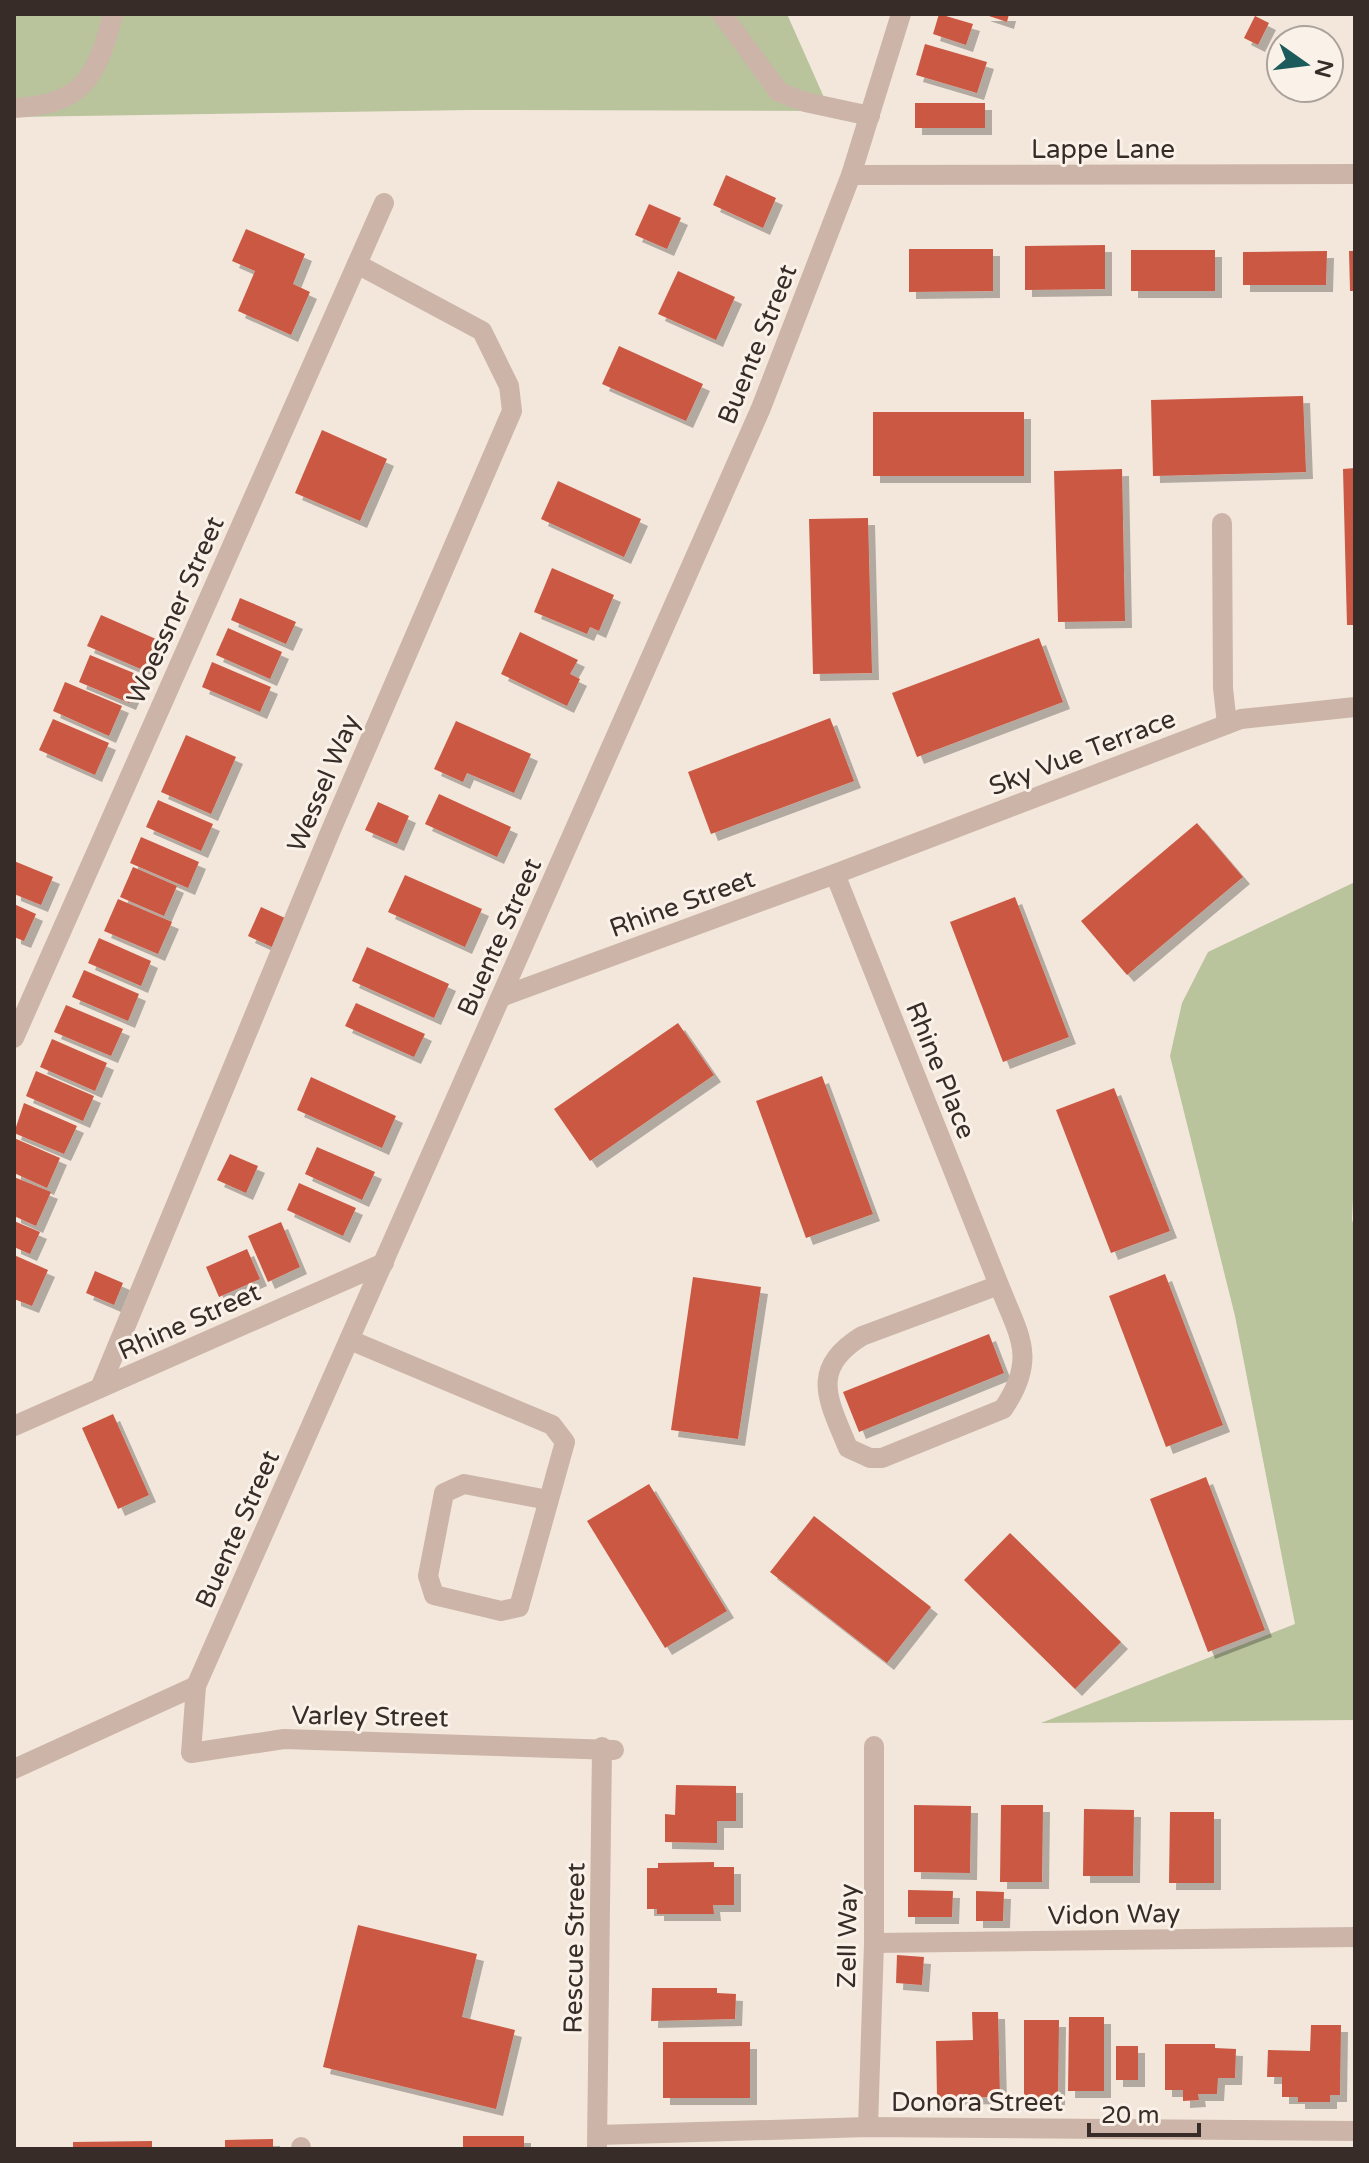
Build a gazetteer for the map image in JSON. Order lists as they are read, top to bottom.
{
  "streets": {
    "street": [
      "Lappe Lane",
      "Buente Street",
      "Woessner Street",
      "Sky Vue Terrace",
      "Wessel Way",
      "Rhine Street",
      "Rhine Place",
      "Varley Street",
      "Vidon Way",
      "Zell Way",
      "Rescue Street",
      "Donora Street"
    ]
  },
  "crossings": [
    ["Lappe Lane", "Buente Street"],
    ["Buente Street", "Rhine Street"],
    ["Buente Street", "Varley Street"],
    ["Woessner Street", "Wessel Way"],
    ["Sky Vue Terrace", "Rhine Street"],
    ["Sky Vue Terrace", "Rhine Place"],
    ["Wessel Way", "Rhine Street"],
    ["Rhine Street", "Rhine Place"],
    ["Varley Street", "Rescue Street"],
    ["Vidon Way", "Zell Way"],
    ["Zell Way", "Donora Street"],
    ["Rescue Street", "Donora Street"]
  ],
  "scale_bar": "20 m",
  "north": "right"
}
